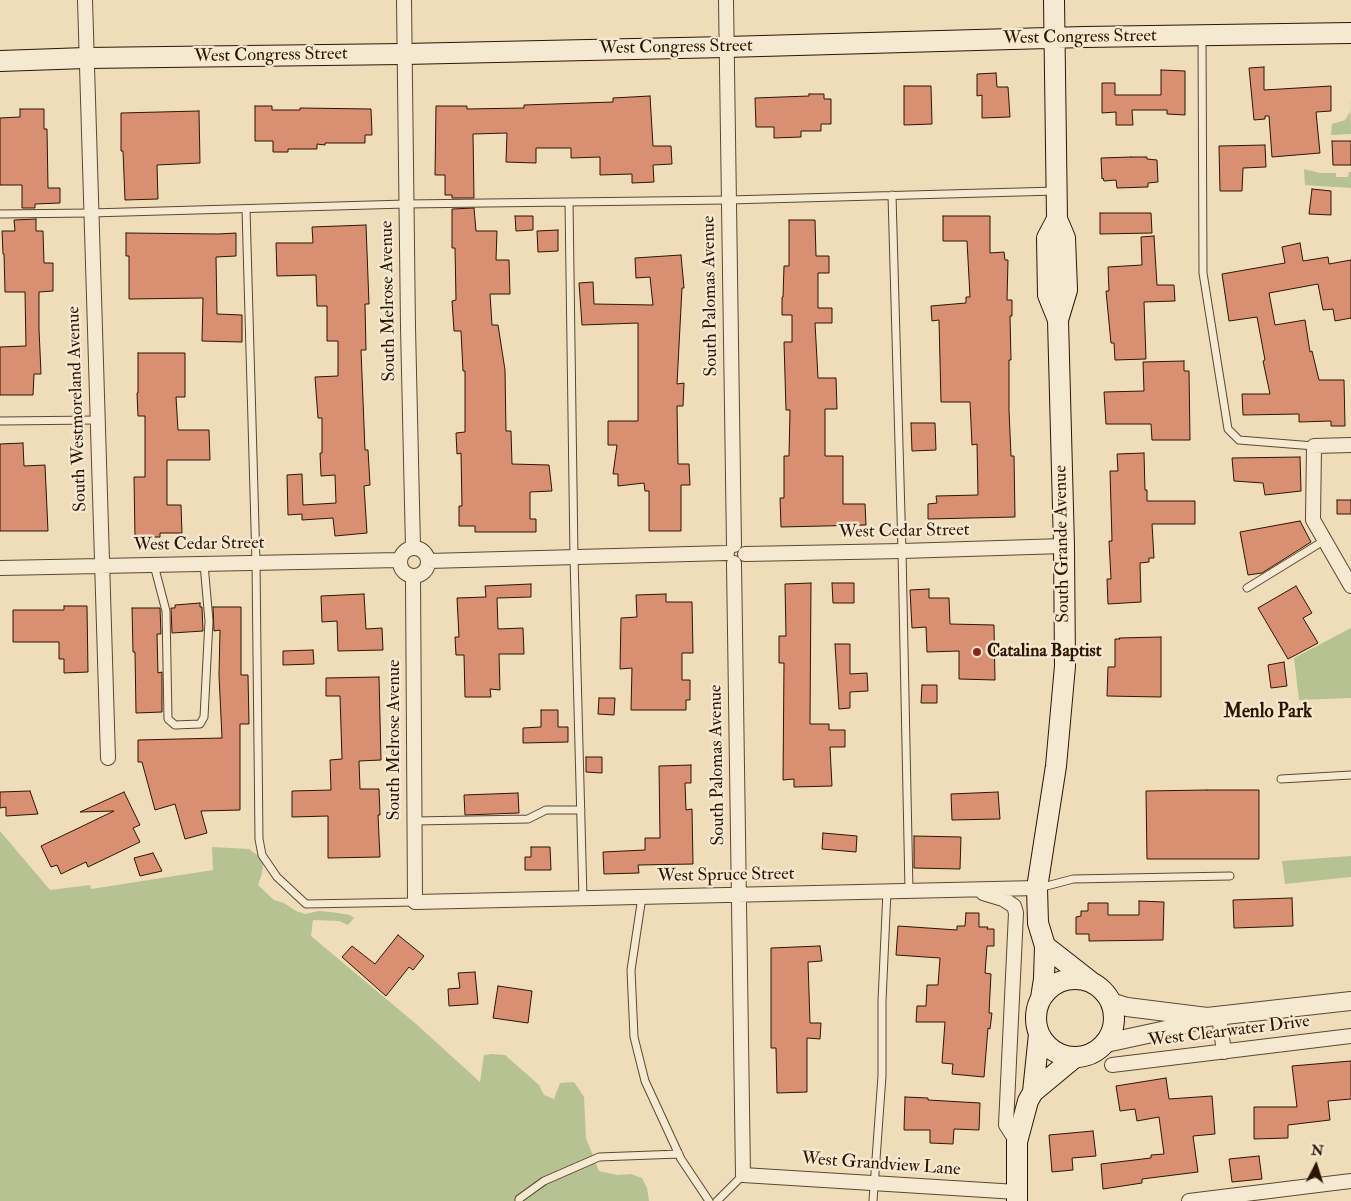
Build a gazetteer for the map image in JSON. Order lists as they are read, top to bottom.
{
  "streets": {
    "main road": ["West Congress Street", "South Grande Avenue"],
    "street": [
      "South Palomas Avenue",
      "South Melrose Avenue",
      "South Westmoreland Avenue",
      "West Cedar Street",
      "West Spruce Street",
      "West Clearwater Drive",
      "West Grandview Lane"
    ]
  },
  "crossings": [
    ["West Congress Street", "South Palomas Avenue"],
    ["West Congress Street", "South Melrose Avenue"],
    ["West Congress Street", "South Westmoreland Avenue"],
    ["South Palomas Avenue", "West Cedar Street"],
    ["South Palomas Avenue", "West Spruce Street"],
    ["South Palomas Avenue", "West Grandview Lane"],
    ["South Melrose Avenue", "West Cedar Street"],
    ["South Melrose Avenue", "West Spruce Street"],
    ["South Westmoreland Avenue", "West Cedar Street"],
    ["West Cedar Street", "South Grande Avenue"],
    ["South Grande Avenue", "West Spruce Street"]
  ],
  "districts": ["Menlo Park"],
  "places": ["Catalina Baptist"],
  "north": "top"
}
